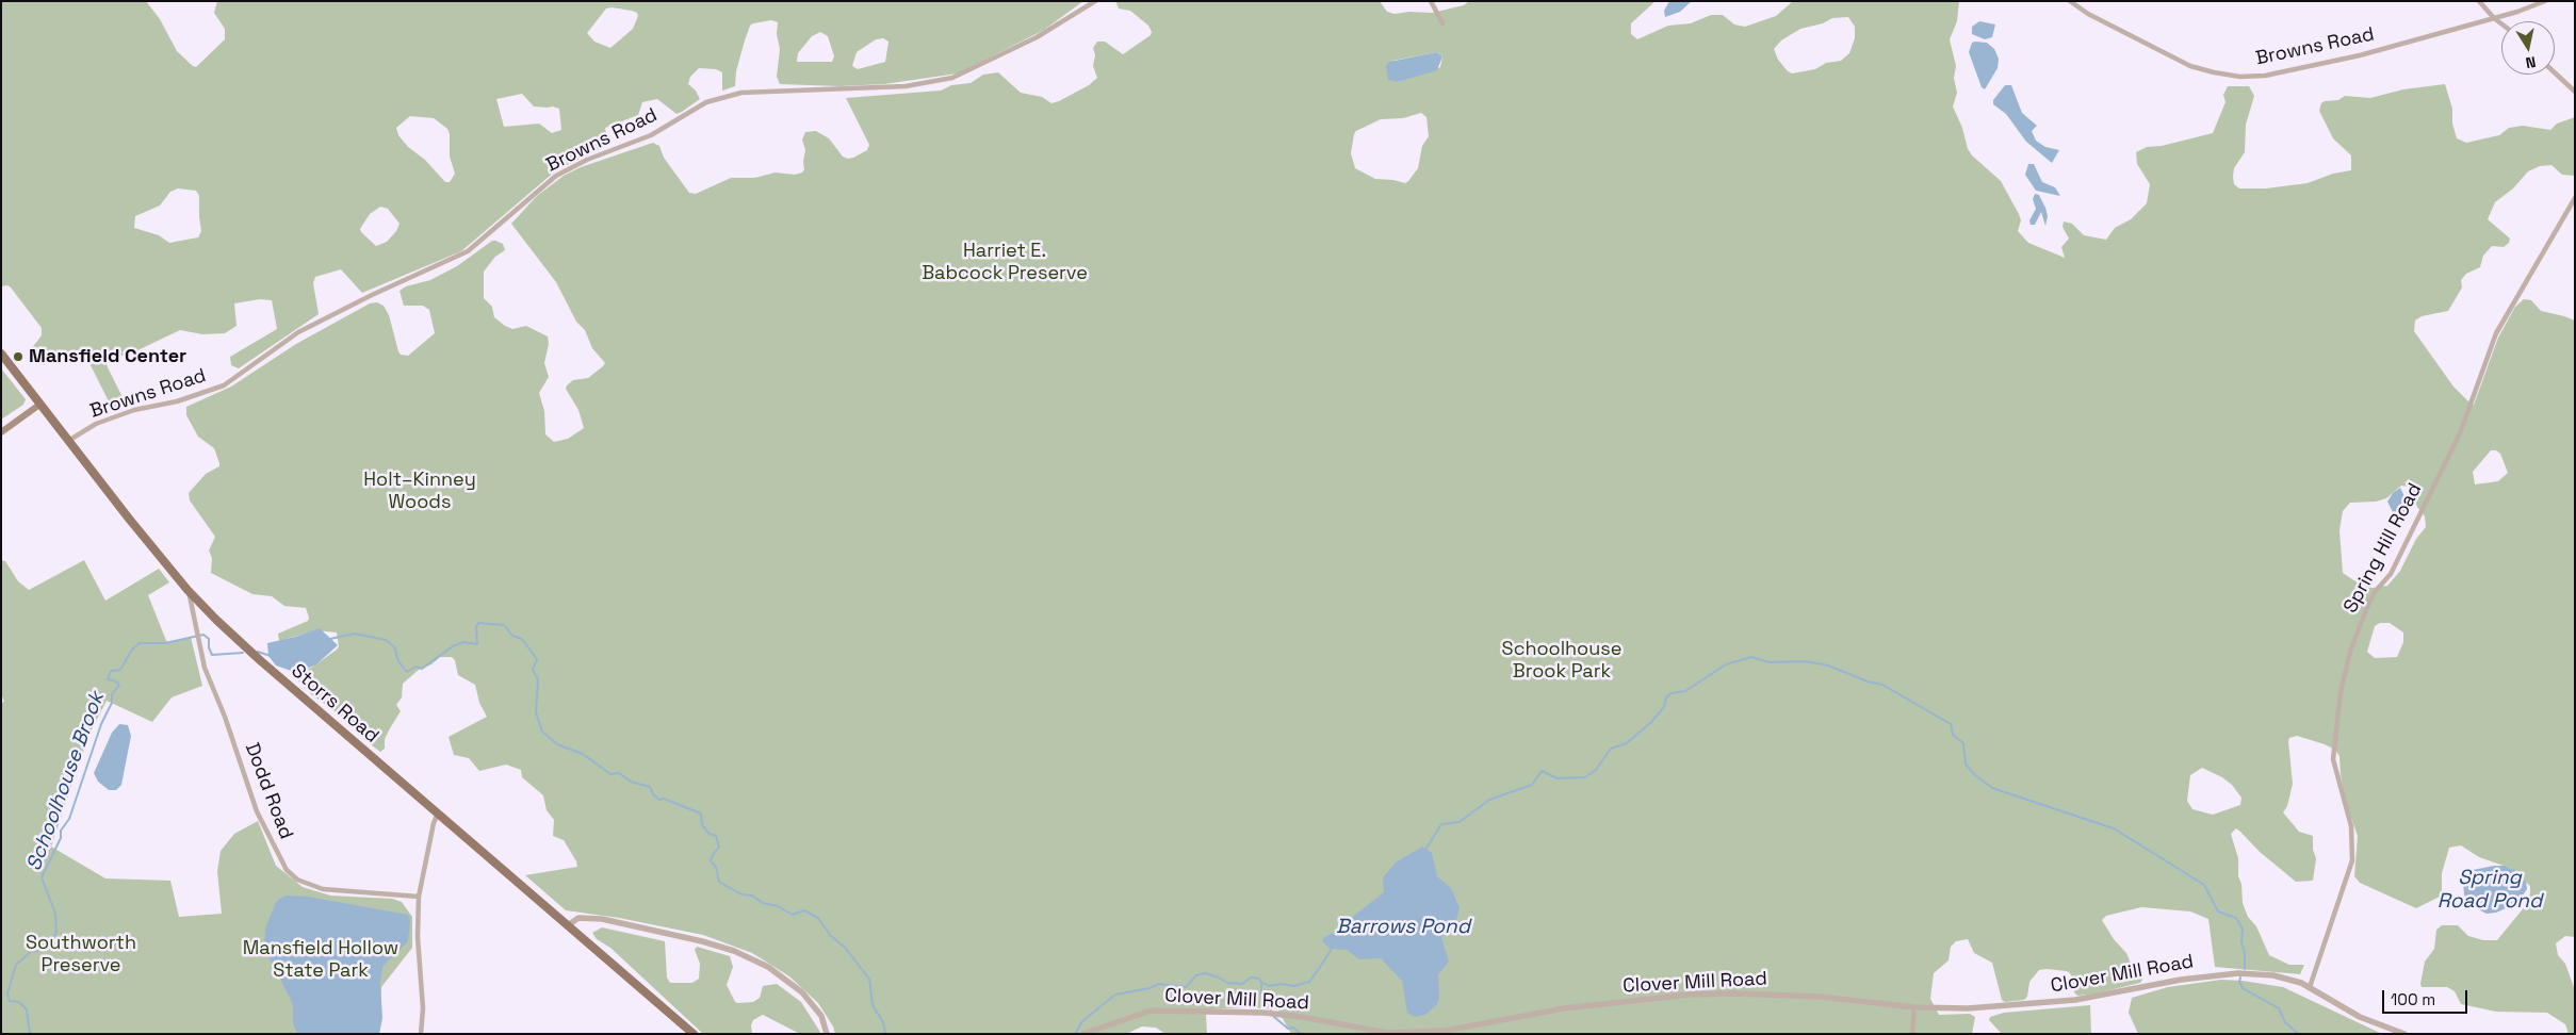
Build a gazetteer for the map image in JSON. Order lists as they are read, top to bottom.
{
  "streets": {
    "main road": ["Storrs Road"],
    "street": [
      "Browns Road",
      "Spring Hill Road",
      "Dodd Road",
      "Clover Mill Road"
    ]
  },
  "crossings": [
    ["Browns Road", "Storrs Road"],
    ["Spring Hill Road", "Clover Mill Road"],
    ["Storrs Road", "Dodd Road"]
  ],
  "water": ["Schoolhouse Brook", "Spring Road Pond", "Barrows Pond"],
  "parks": [
    "Harriet E. Babcock Preserve",
    "Holt–Kinney Woods",
    "Schoolhouse Brook Park",
    "Southworth Preserve",
    "Mansfield Hollow State Park"
  ],
  "places": ["Mansfield Center"],
  "scale_bar": "100 m",
  "north": "bottom"
}
